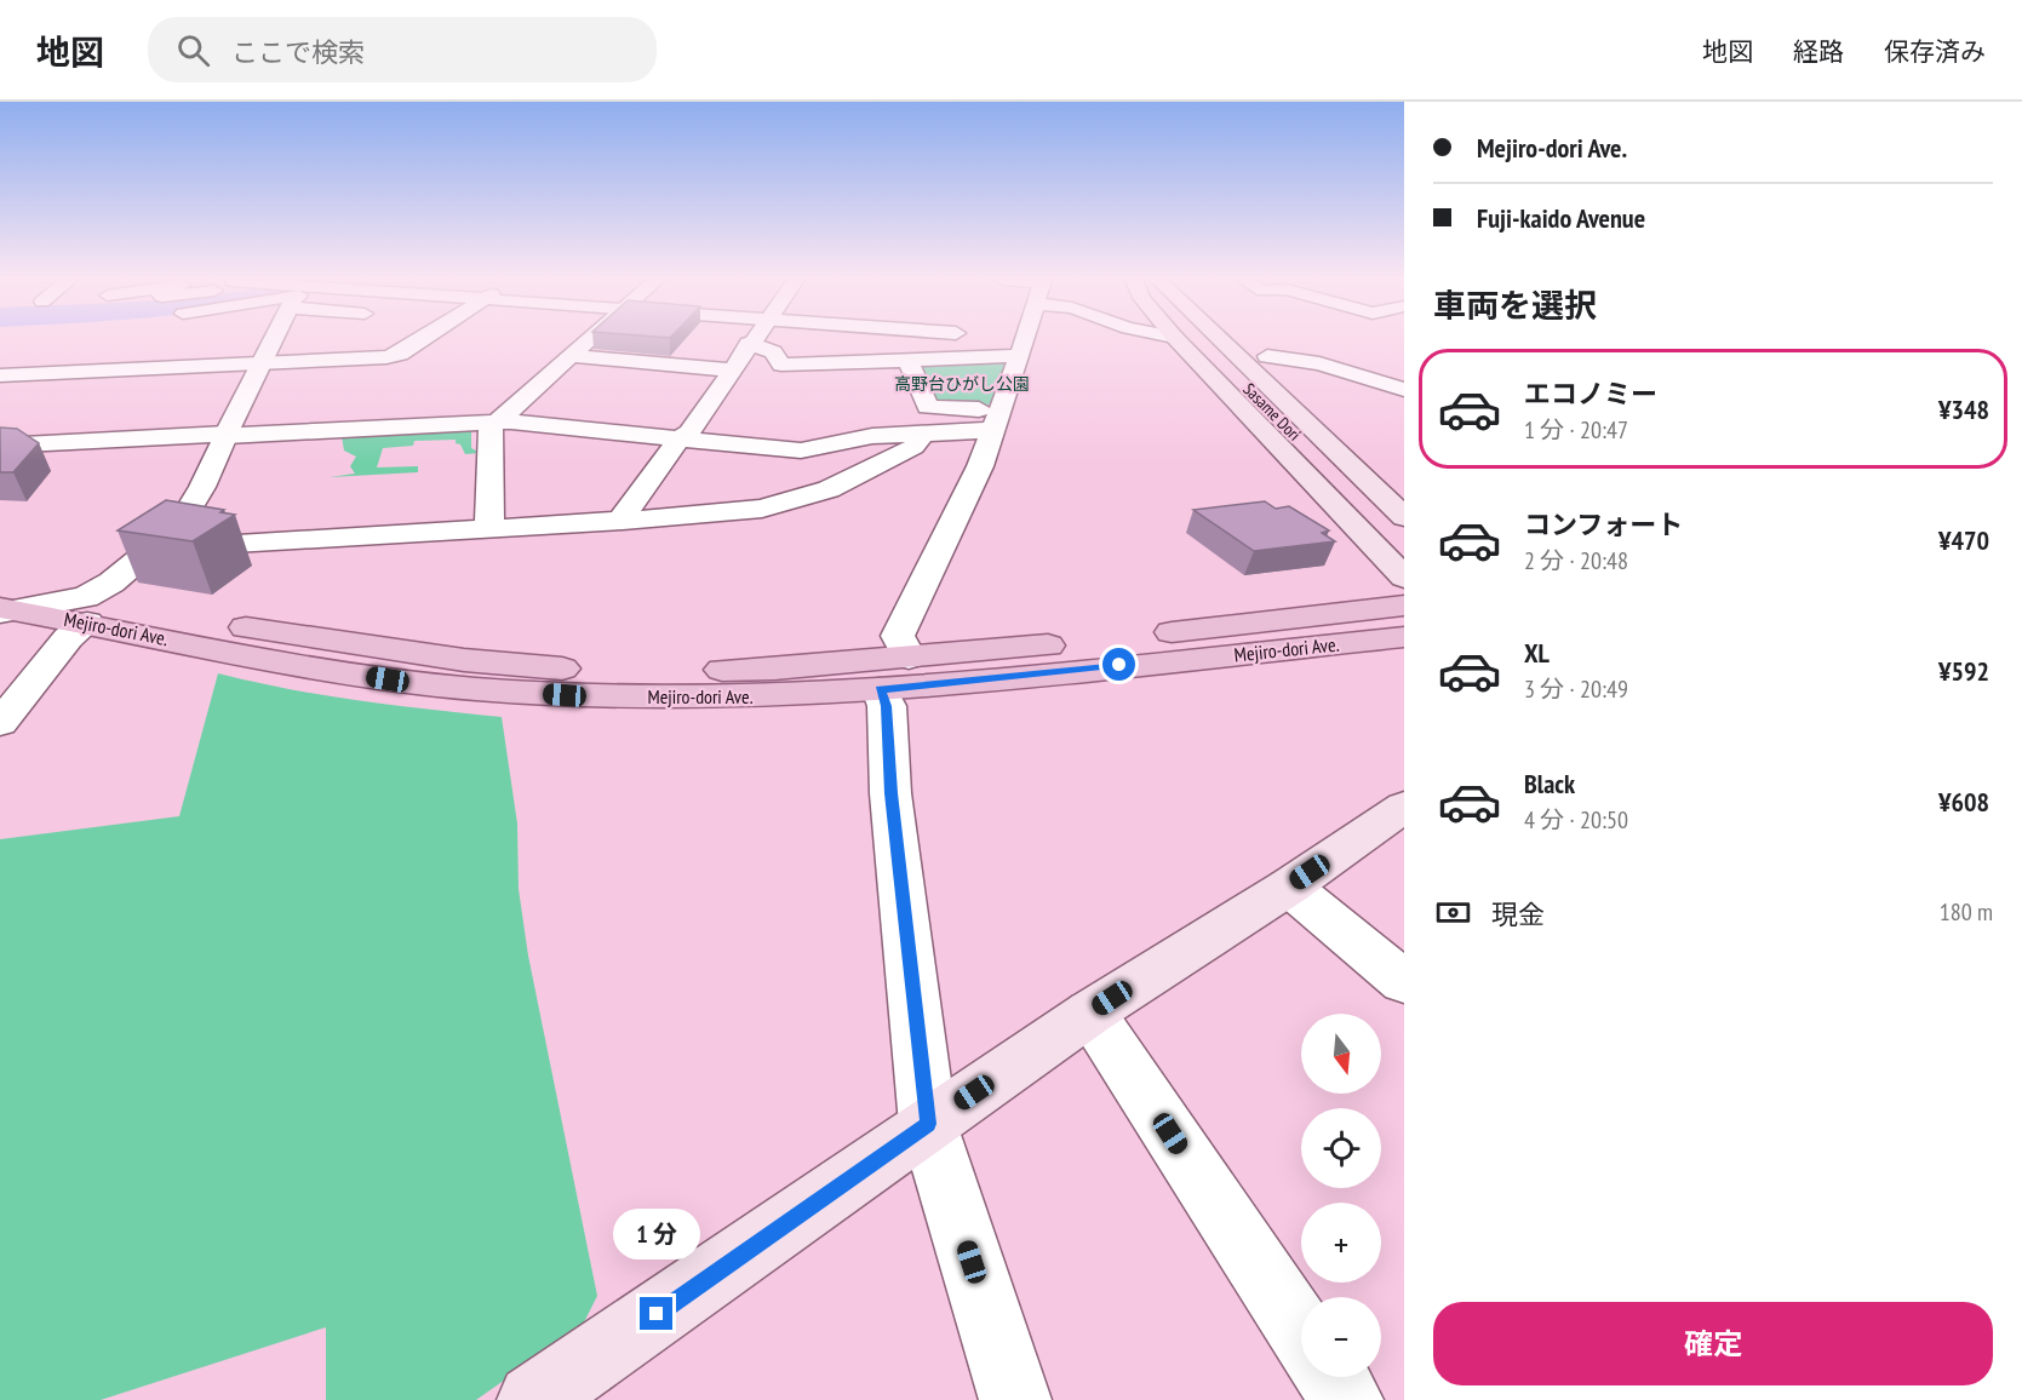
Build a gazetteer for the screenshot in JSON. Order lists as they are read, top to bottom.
{
  "streets": {
    "main road": ["Sasame Dori", "Mejiro-dori Ave."]
  },
  "parks": ["高野台ひがし公園"],
  "north": "bottom",
  "page": {
    "header": "地図",
    "search": "ここで検索",
    "nav": ["地図", "経路", "保存済み"],
    "banner": ["Mejiro-dori Ave.", "Fuji-kaido Avenue"],
    "heading": "車両を選択",
    "list": [
      {
        "name": "エコノミー",
        "note": "1 分 · 20:47",
        "value": "¥348"
      },
      {
        "name": "コンフォート",
        "note": "2 分 · 20:48",
        "value": "¥470"
      },
      {
        "name": "XL",
        "note": "3 分 · 20:49",
        "value": "¥592"
      },
      {
        "name": "Black",
        "note": "4 分 · 20:50",
        "value": "¥608"
      }
    ],
    "pay": ["現金", "180 m"],
    "map_buttons": ["+", "−"],
    "bubble": "1 分",
    "buttons": "確定"
  }
}
